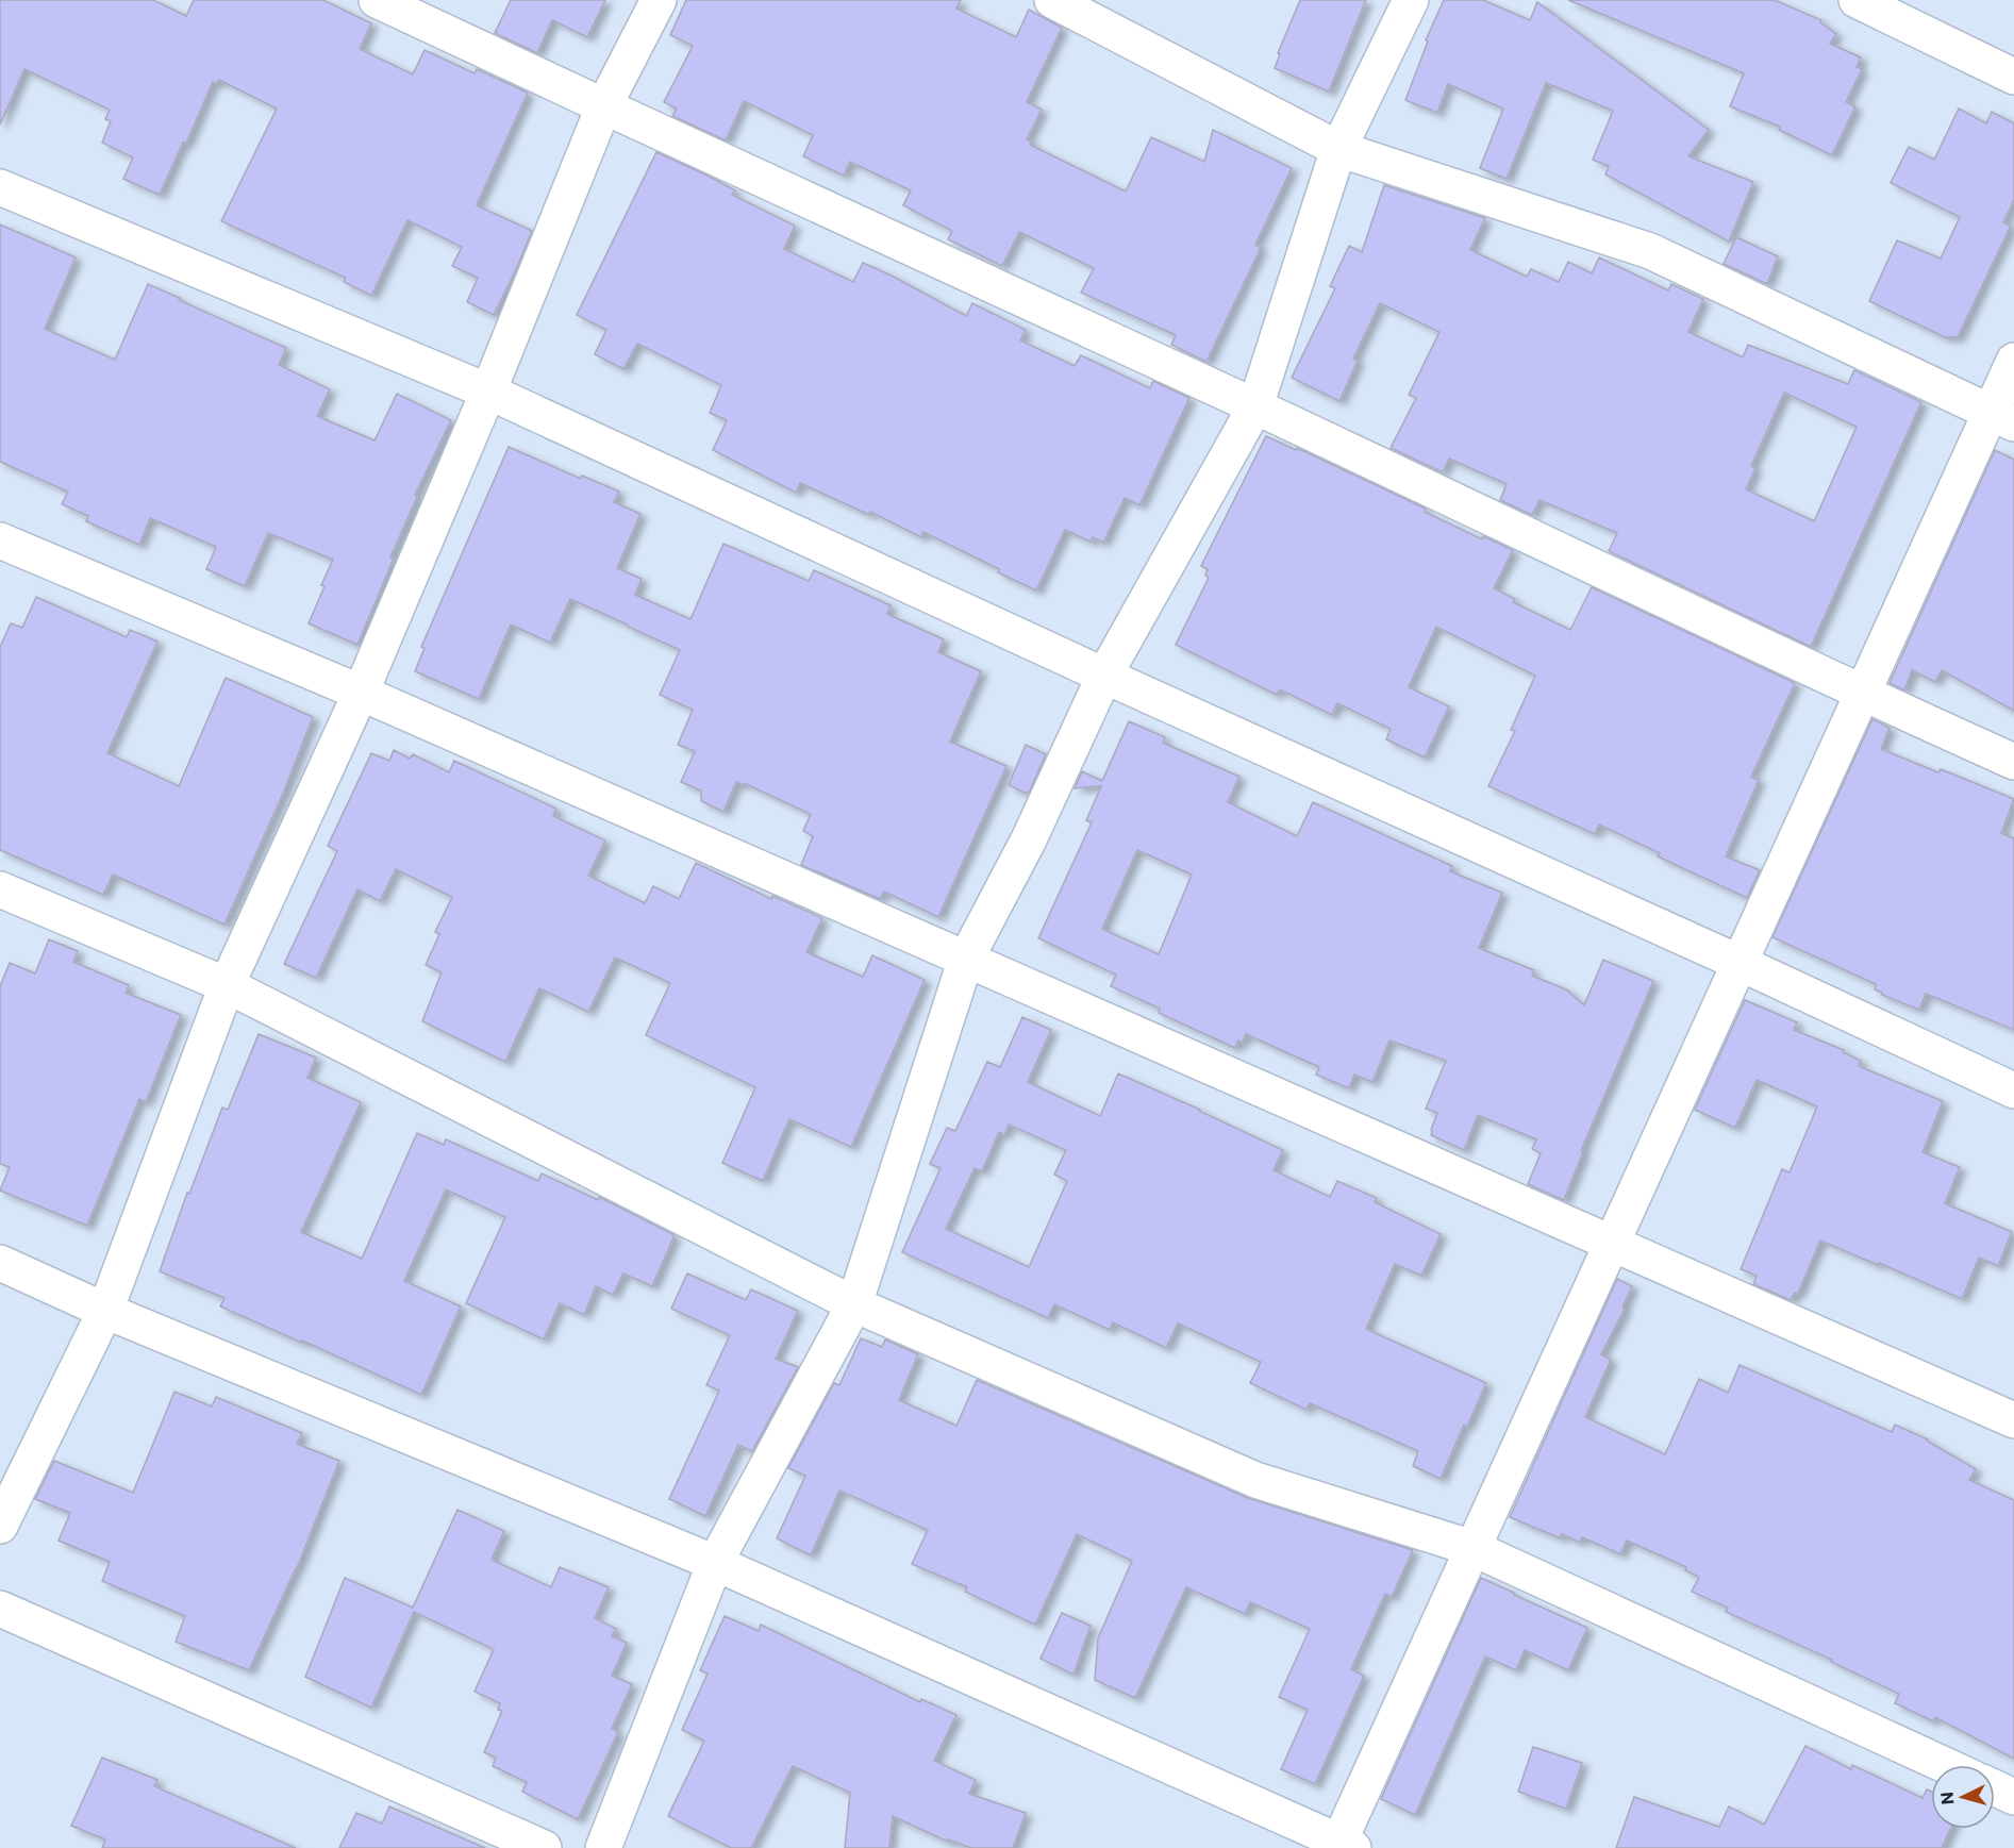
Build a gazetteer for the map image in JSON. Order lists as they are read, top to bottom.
{
  "north": "left"
}
